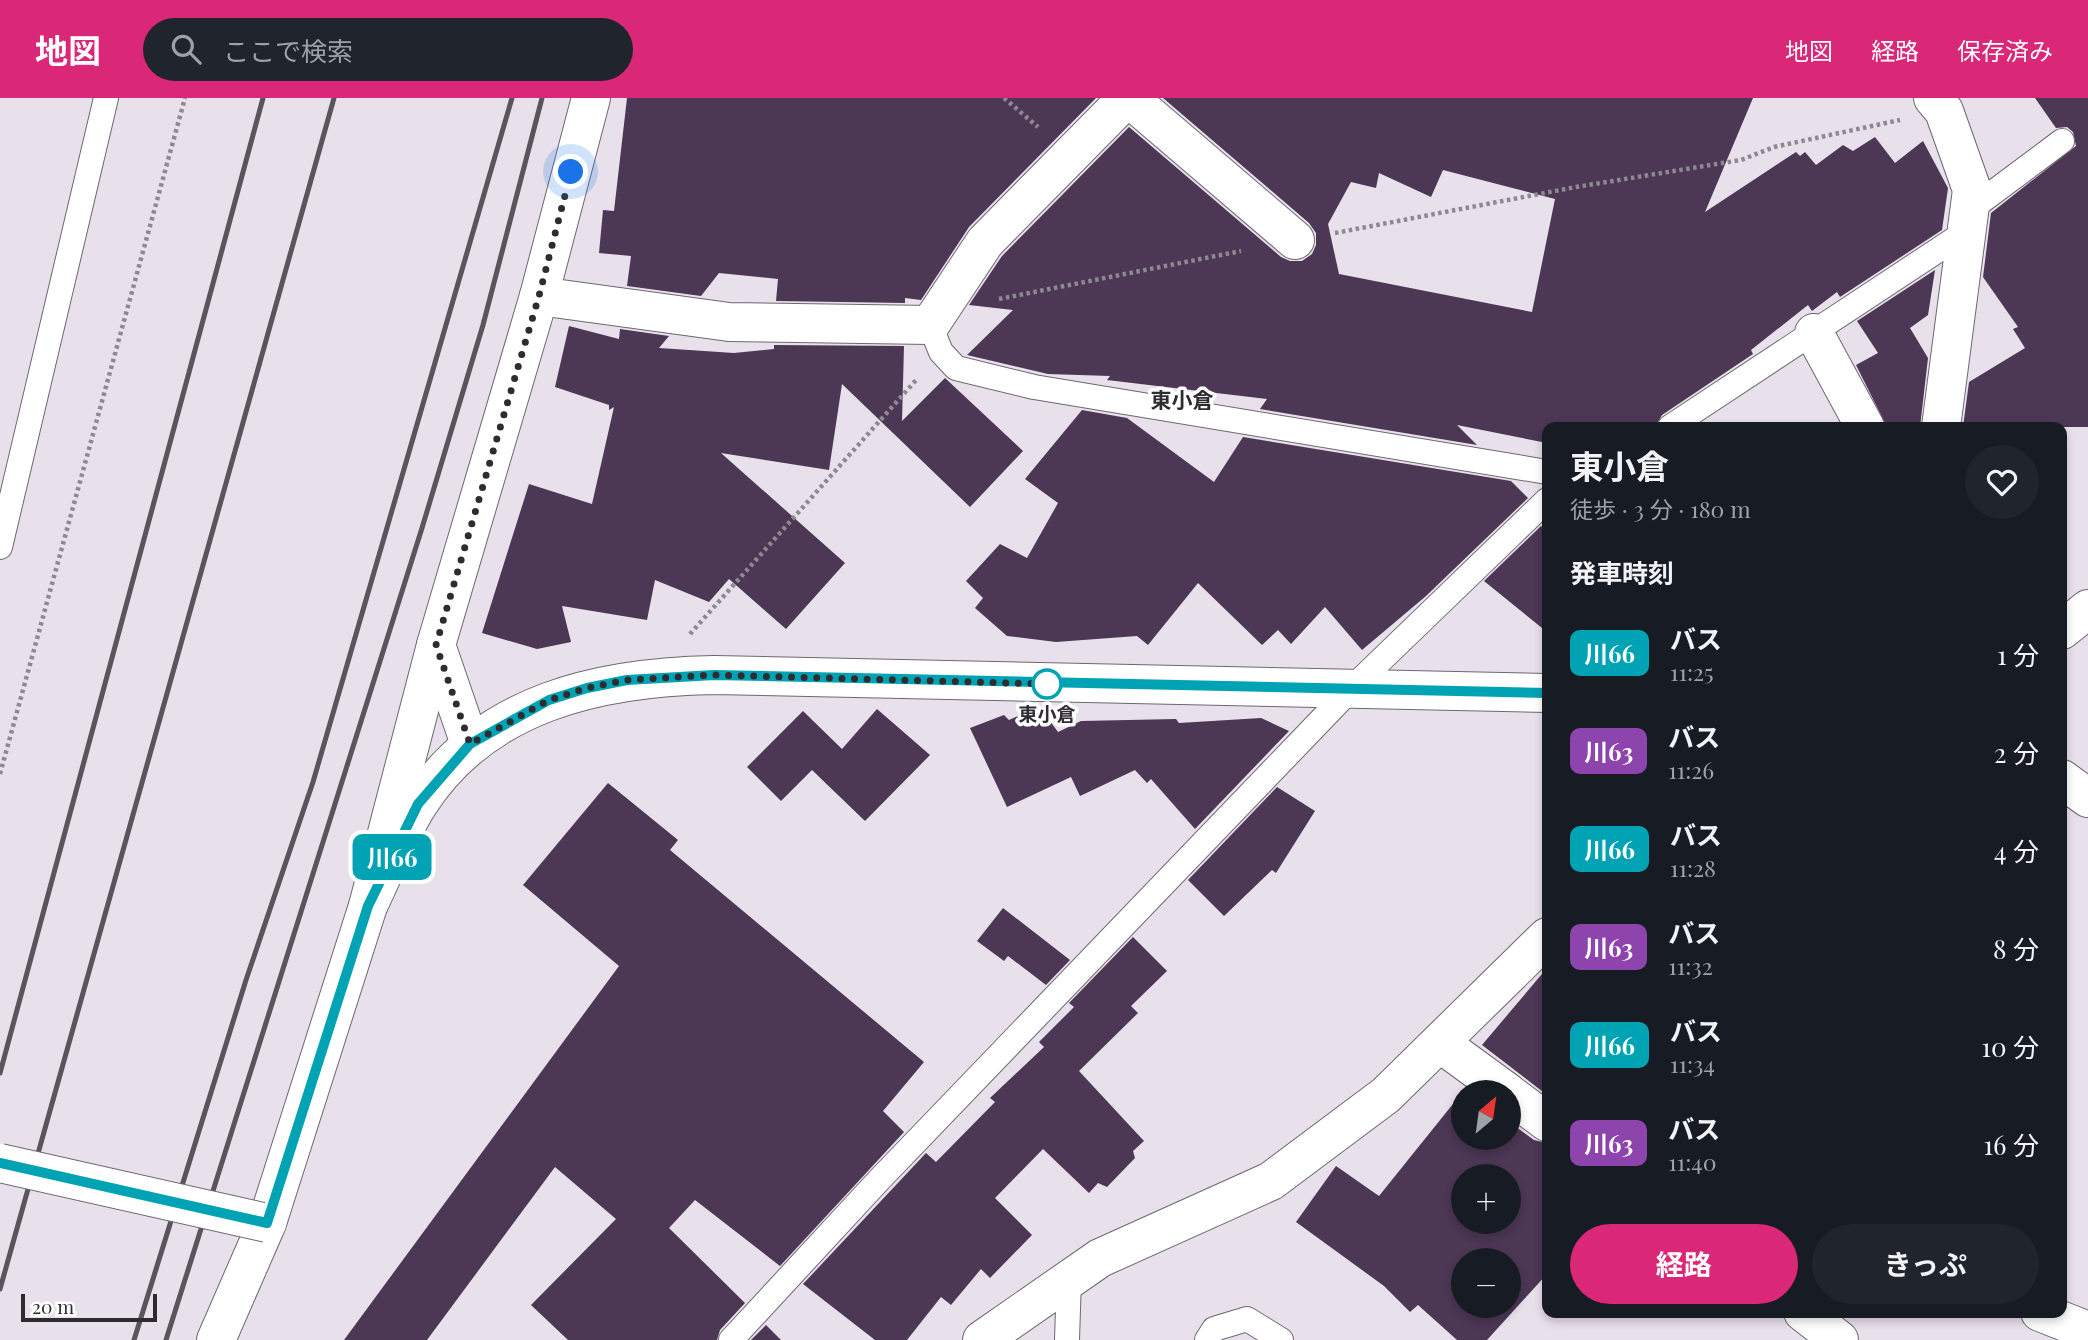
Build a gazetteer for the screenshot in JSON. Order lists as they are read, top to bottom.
{
  "districts": ["東小倉"],
  "places": ["東小倉"],
  "lines": ["bus line 川66"],
  "scale_bar": "20 m",
  "north": "top right",
  "page": {
    "header": "地図",
    "search": "ここで検索",
    "nav": ["地図", "経路", "保存済み"],
    "on_map": "川66",
    "heading": [
      ["東小倉", "徒歩 · 3 分 · 180 m"],
      "発車時刻"
    ],
    "list": [
      {
        "mark": "川66",
        "name": "バス",
        "note": "11:25",
        "value": "1 分"
      },
      {
        "mark": "川63",
        "name": "バス",
        "note": "11:26",
        "value": "2 分"
      },
      {
        "mark": "川66",
        "name": "バス",
        "note": "11:28",
        "value": "4 分"
      },
      {
        "mark": "川63",
        "name": "バス",
        "note": "11:32",
        "value": "8 分"
      },
      {
        "mark": "川66",
        "name": "バス",
        "note": "11:34",
        "value": "10 分"
      },
      {
        "mark": "川63",
        "name": "バス",
        "note": "11:40",
        "value": "16 分"
      }
    ],
    "map_buttons": ["+", "−"],
    "buttons": ["経路", "きっぷ"],
    "scale": "20 m"
  }
}
